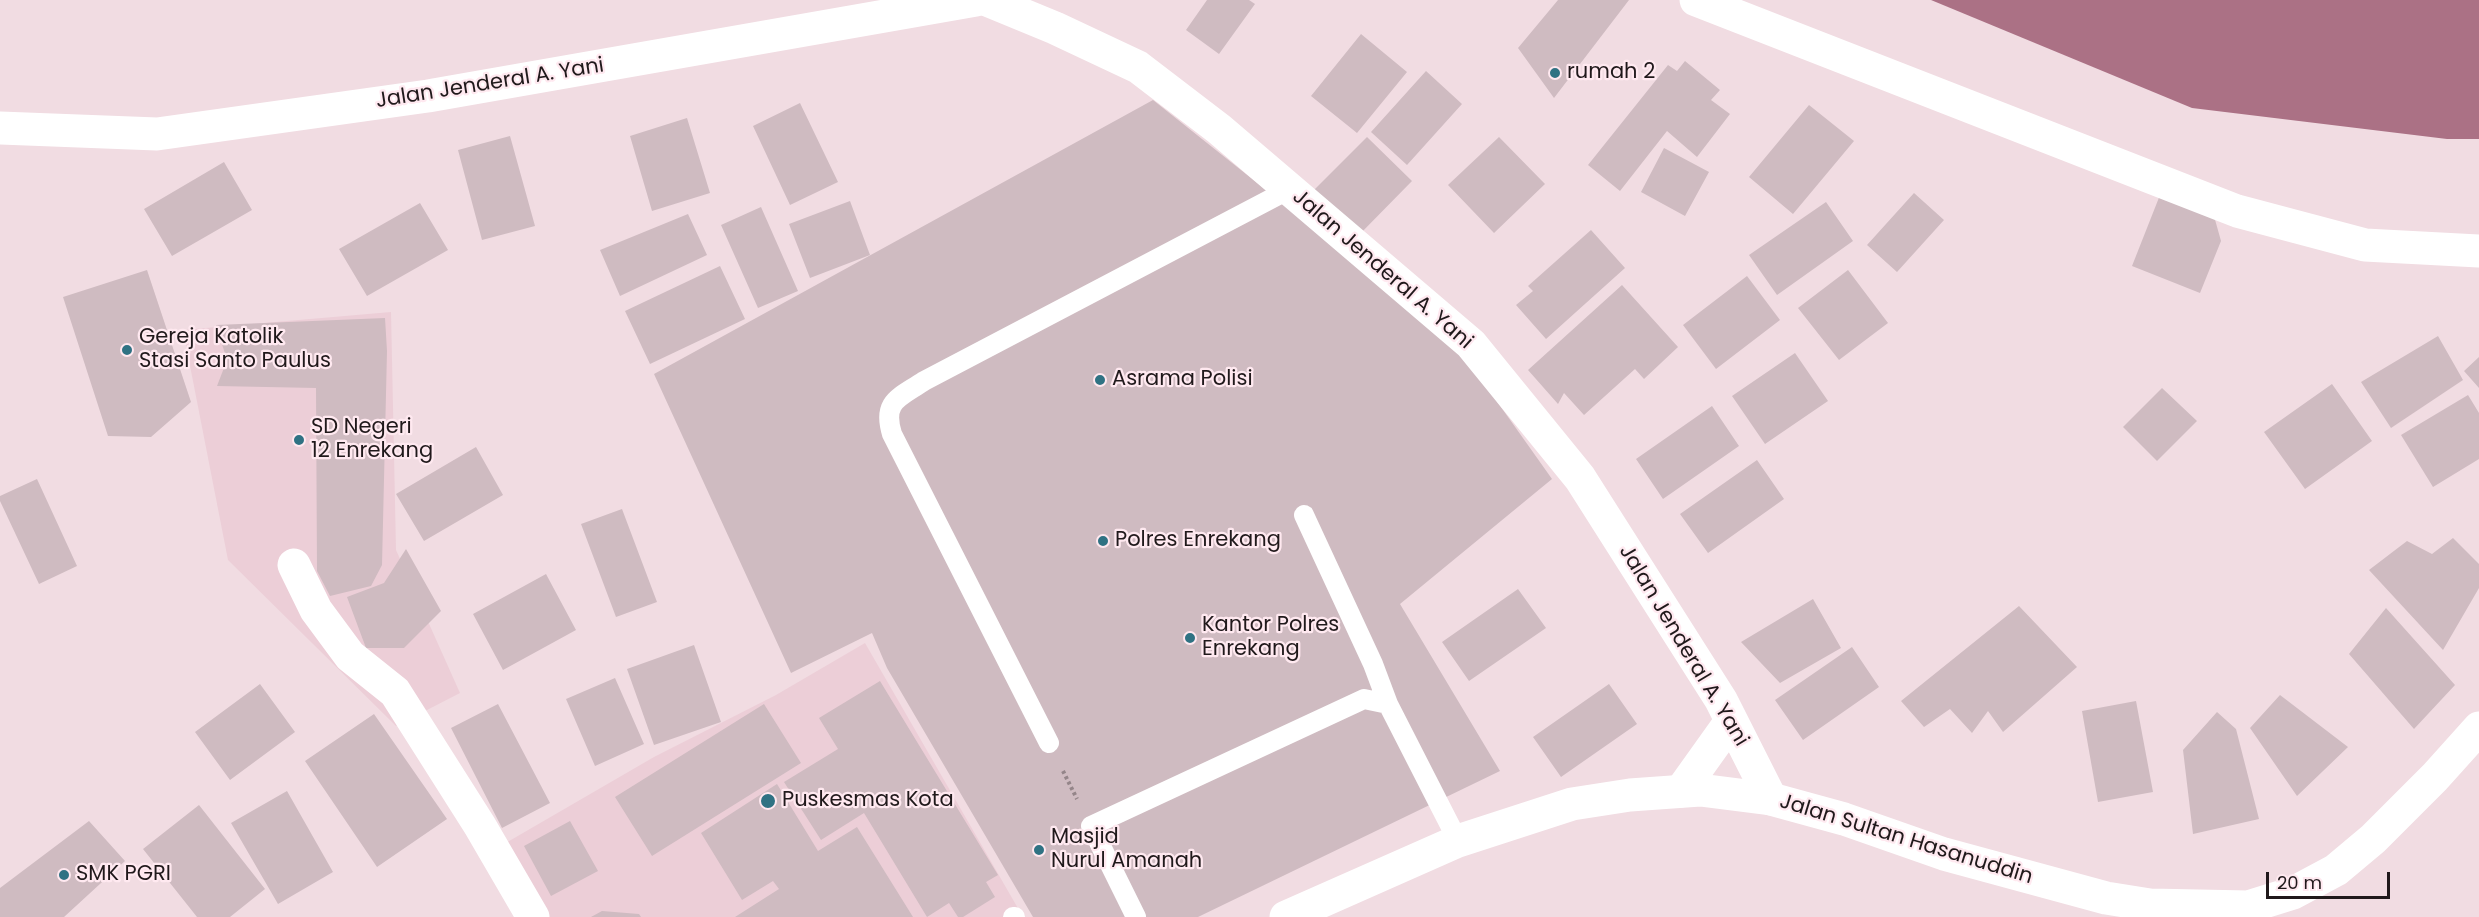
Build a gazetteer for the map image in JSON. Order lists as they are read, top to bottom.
{
  "streets": {
    "main road": ["Jalan Jenderal A. Yani", "Jalan Sultan Hasanuddin"]
  },
  "crossings": [
    ["Jalan Jenderal A. Yani", "Jalan Sultan Hasanuddin"]
  ],
  "places": [
    "rumah 2",
    "Gereja Katolik Stasi Santo Paulus",
    "Asrama Polisi",
    "SD Negeri 12 Enrekang",
    "Polres Enrekang",
    "Kantor Polres Enrekang",
    "Puskesmas Kota",
    "Masjid Nurul Amanah",
    "SMK PGRI"
  ],
  "scale_bar": "20 m"
}
